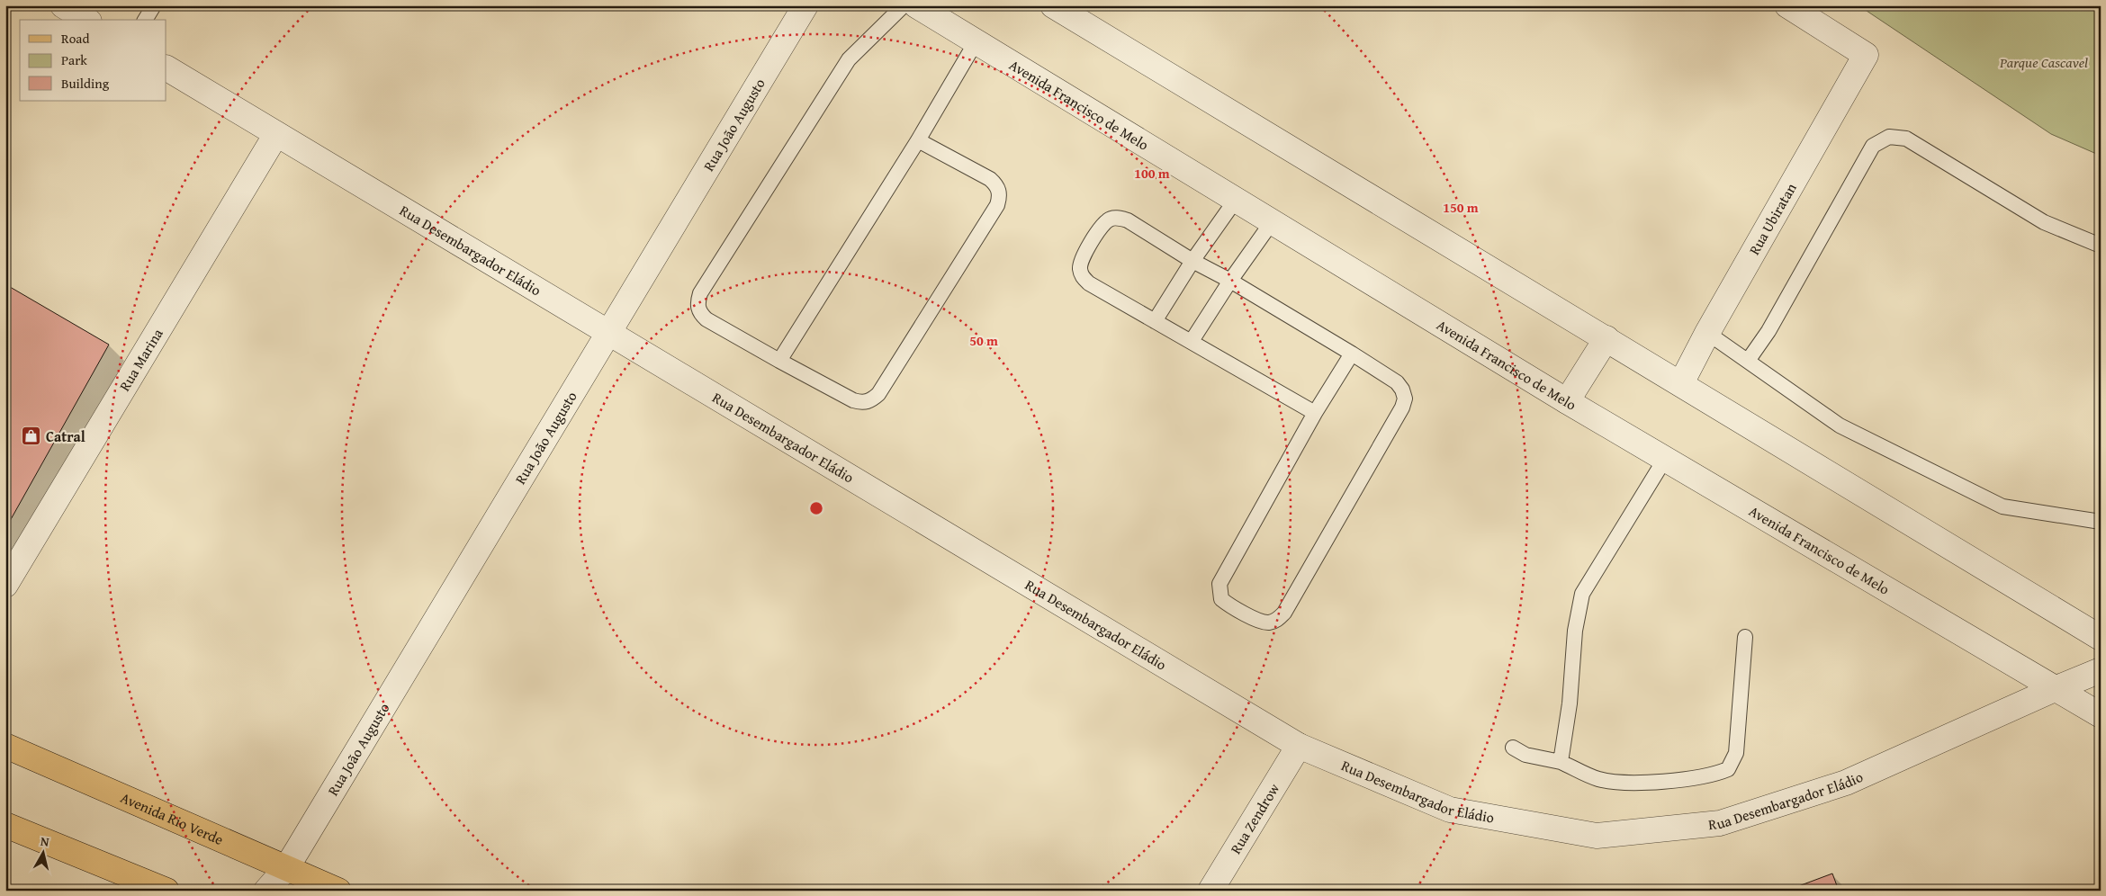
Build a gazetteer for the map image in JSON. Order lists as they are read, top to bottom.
{
  "streets": {
    "main road": ["Avenida Rio Verde"],
    "street": [
      "Avenida Francisco de Melo",
      "Rua João Augusto",
      "Rua Ubiratan",
      "Rua Desembargador Eládio",
      "Rua Marina",
      "Rua Zendrow"
    ]
  },
  "crossings": [
    ["Avenida Francisco de Melo", "Rua Desembargador Eládio"],
    ["Rua João Augusto", "Rua Desembargador Eládio"],
    ["Rua João Augusto", "Avenida Rio Verde"],
    ["Rua Desembargador Eládio", "Rua Marina"],
    ["Rua Desembargador Eládio", "Rua Zendrow"]
  ],
  "parks": ["Parque Cascavel"],
  "places": {
    "shop": ["Catral"]
  },
  "legend": ["Road", "Park", "Building"],
  "north": "top",
  "rings": ["100 m", "150 m", "50 m"]
}
